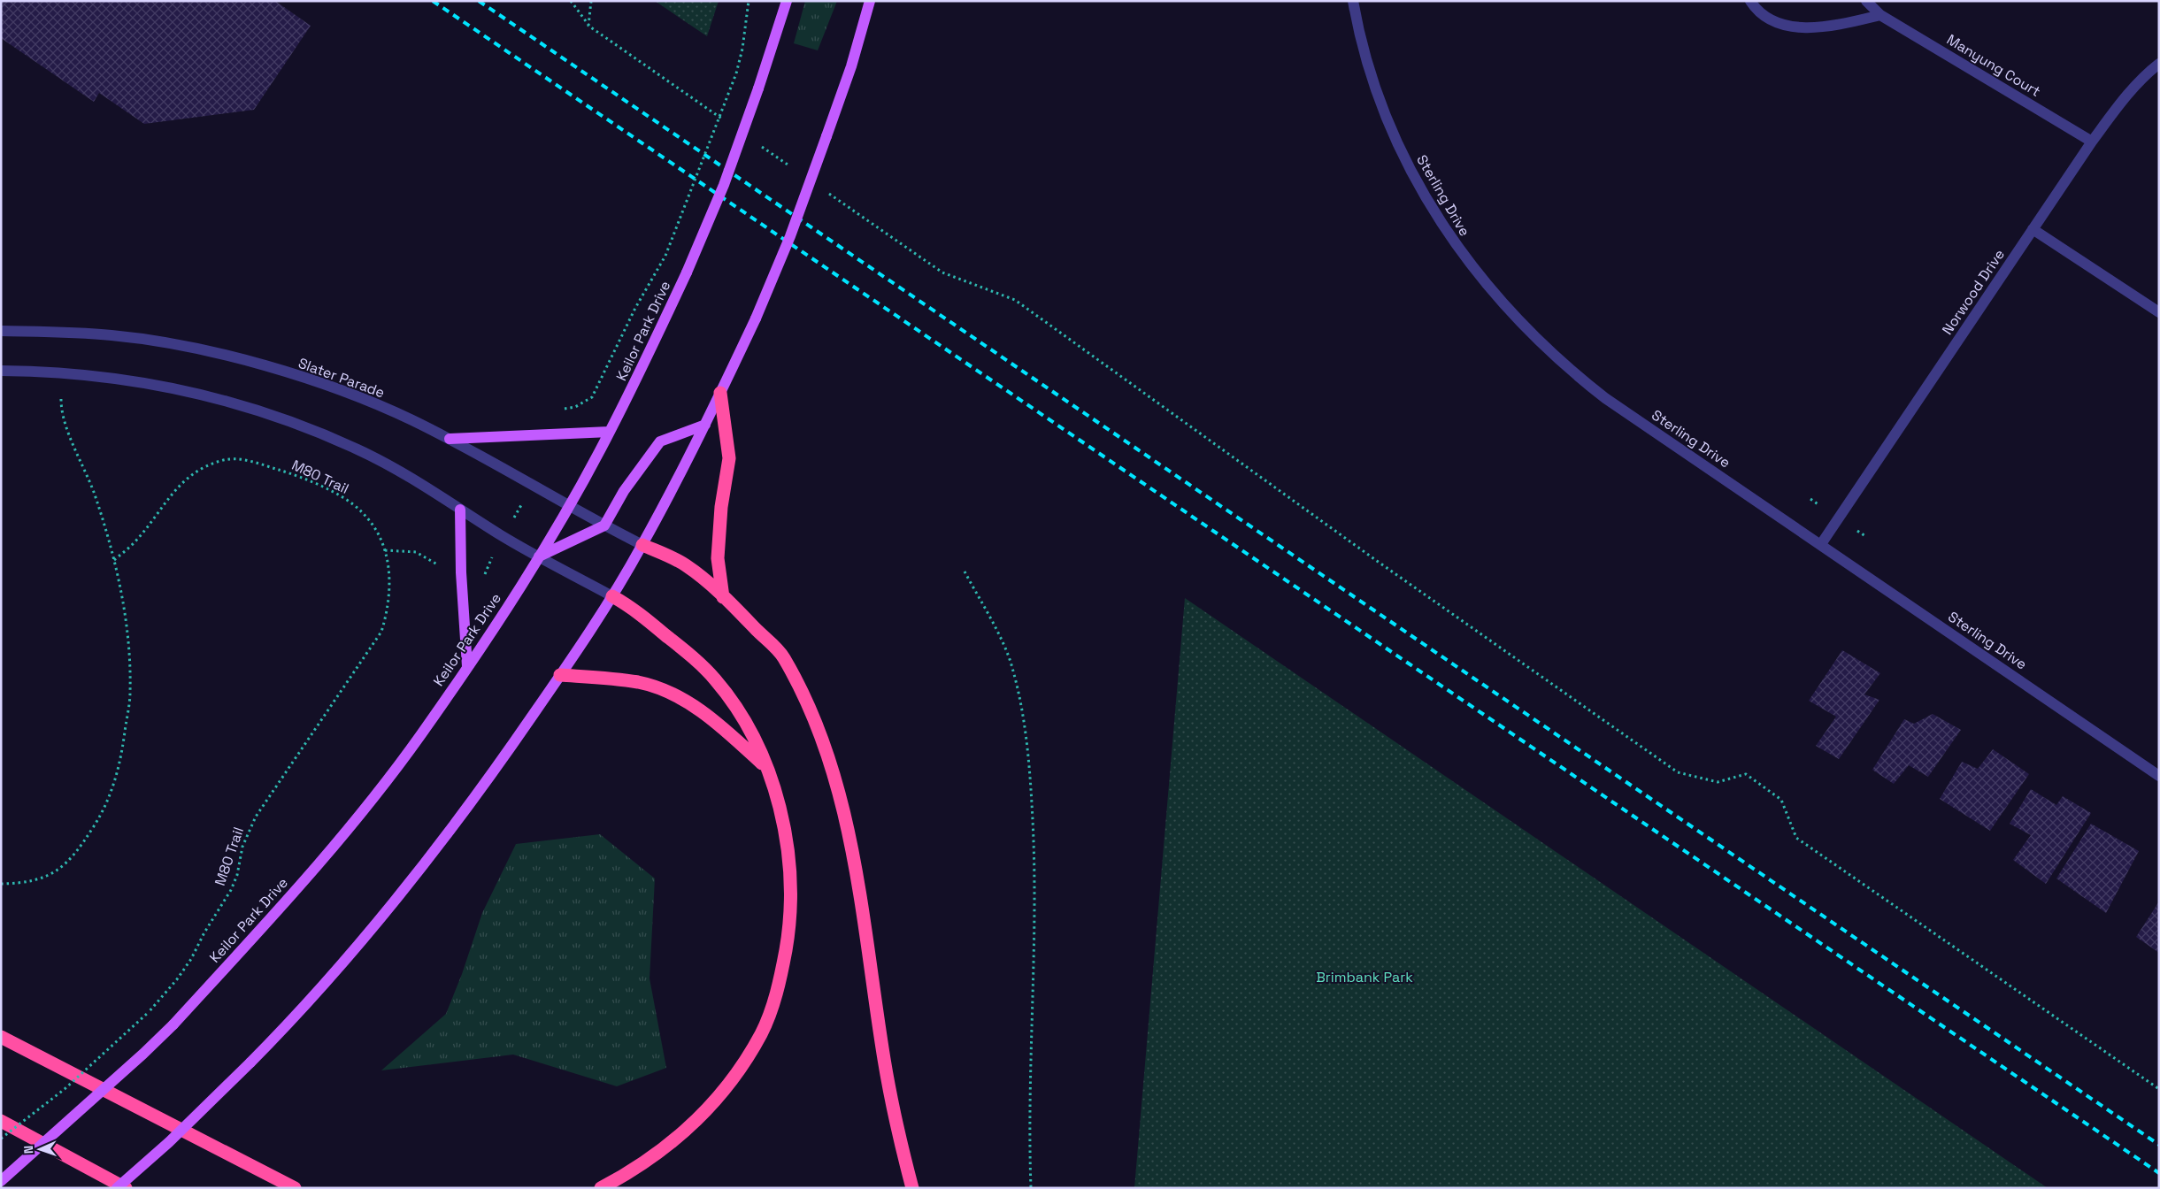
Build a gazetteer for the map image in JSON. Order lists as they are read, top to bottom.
{
  "streets": {
    "main road": ["Keilor Park Drive"],
    "street": [
      "Manyung Court",
      "Sterling Drive",
      "Norwood Drive",
      "Slater Parade"
    ],
    "path": ["M80 Trail"]
  },
  "crossings": [
    ["Manyung Court", "Norwood Drive"],
    ["Sterling Drive", "Norwood Drive"],
    ["Keilor Park Drive", "Slater Parade"]
  ],
  "parks": ["Brimbank Park"],
  "north": "left"
}
